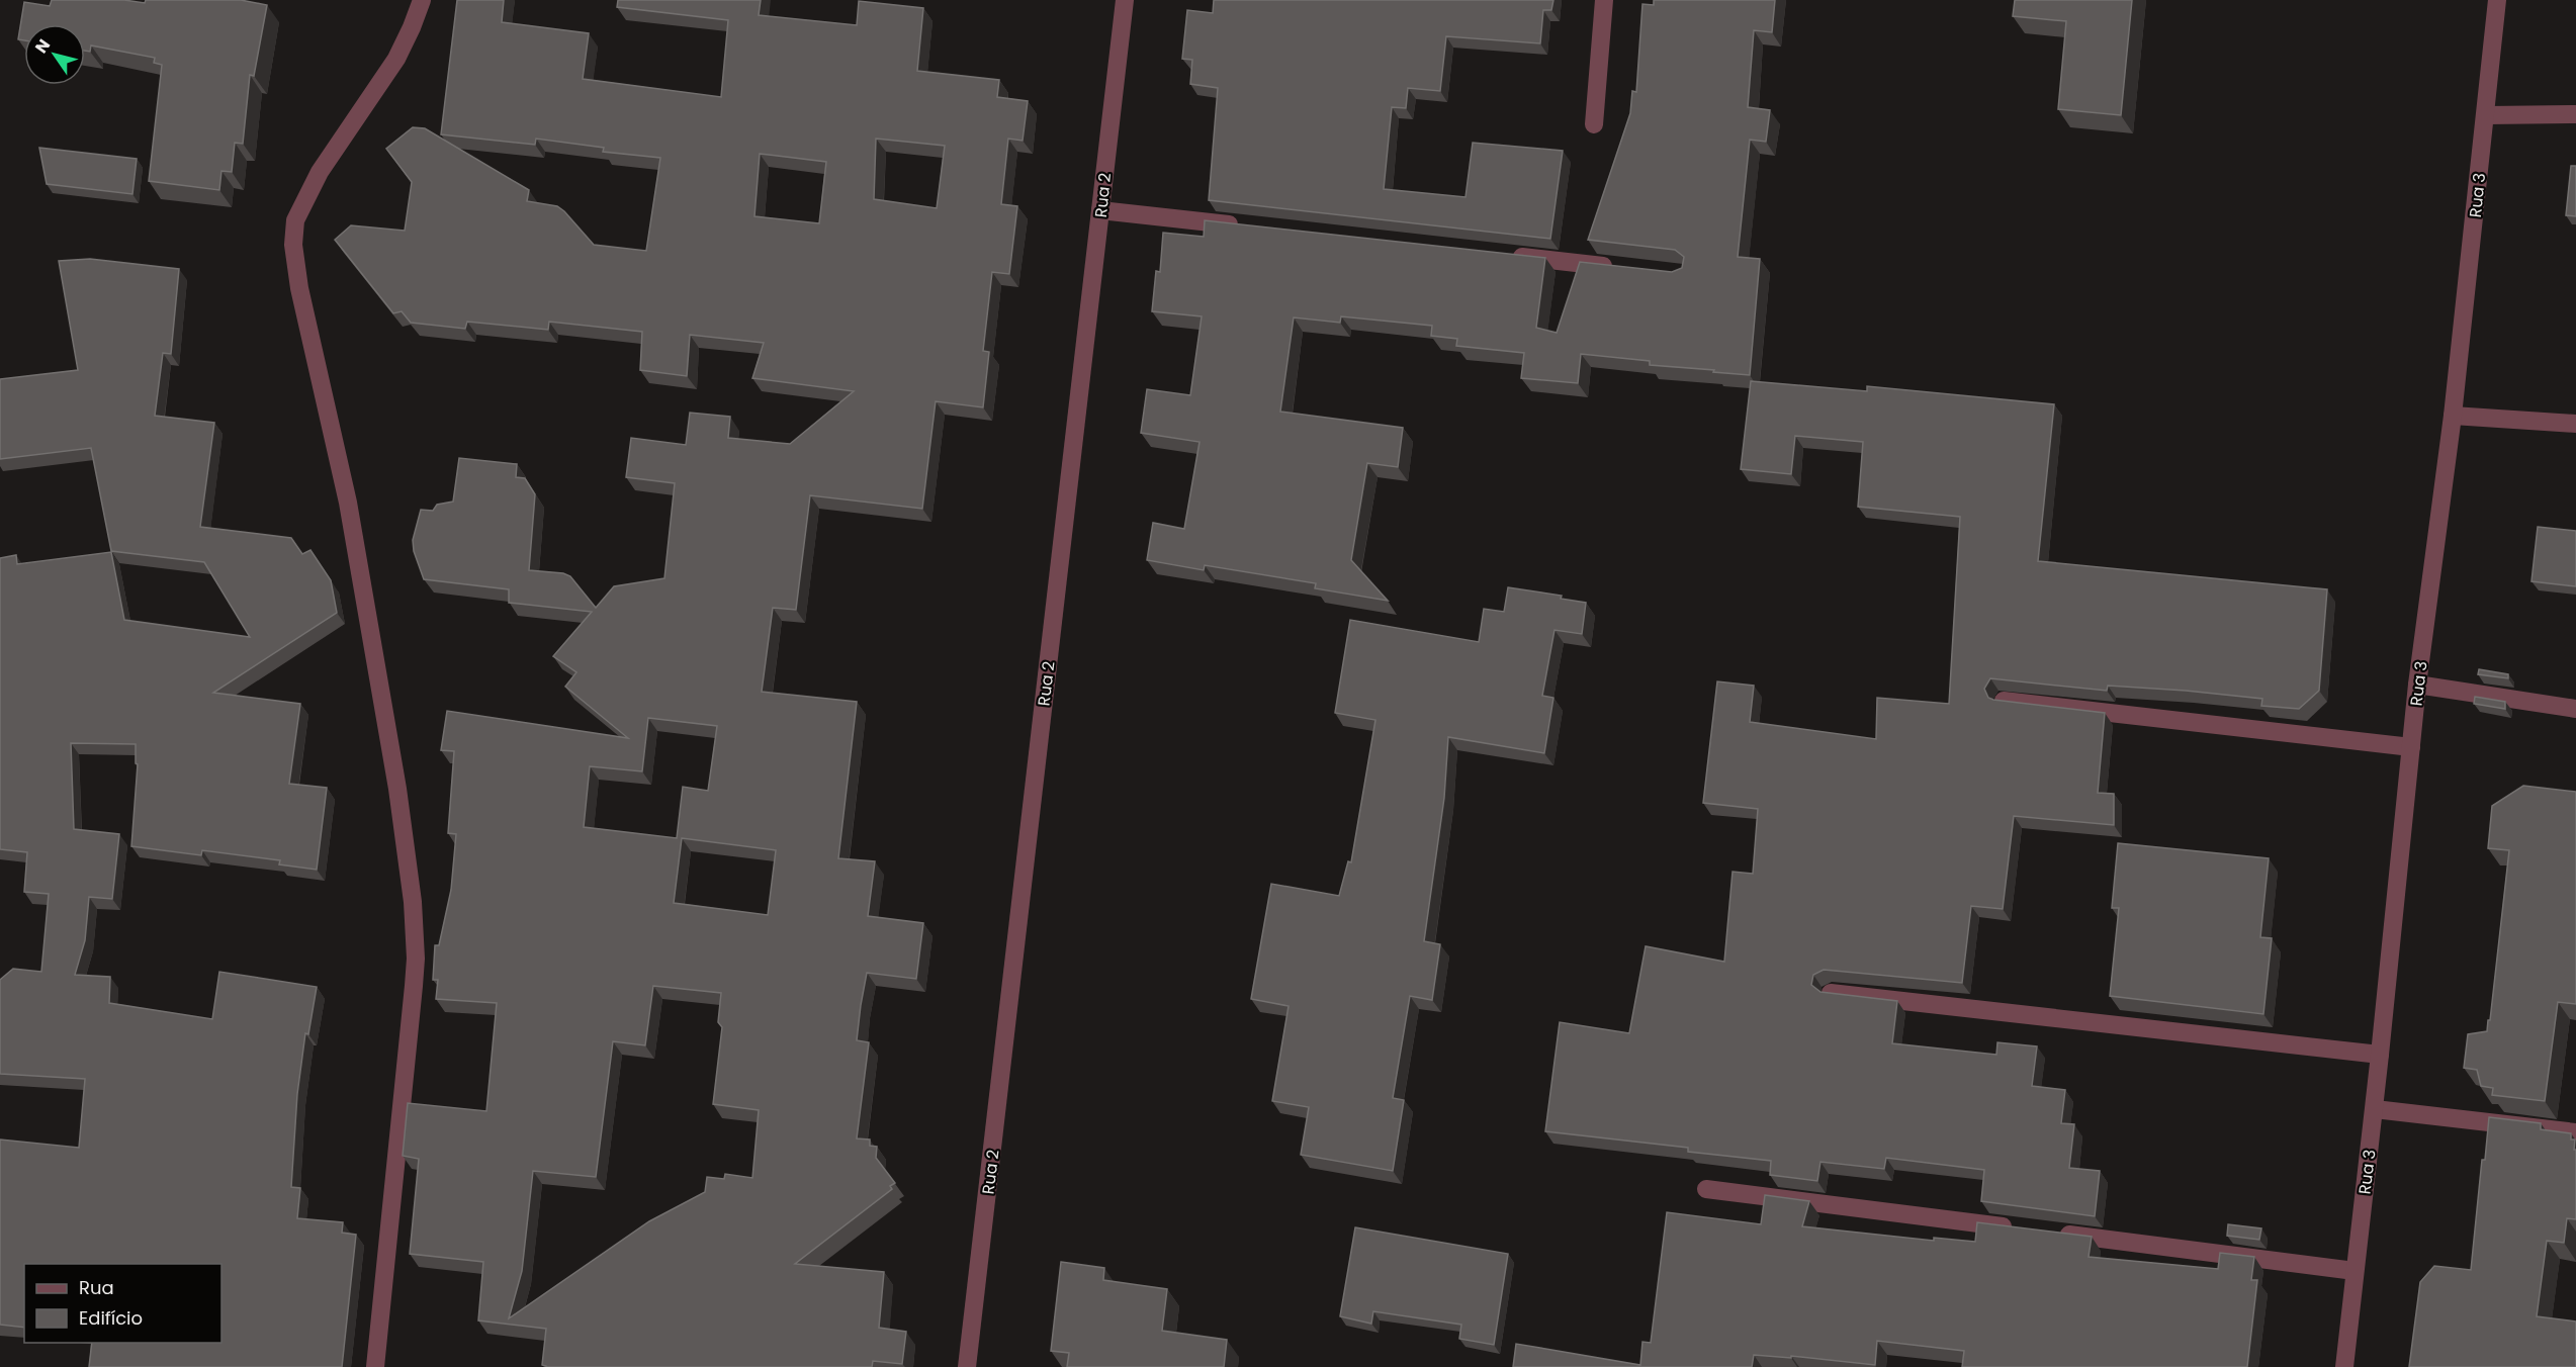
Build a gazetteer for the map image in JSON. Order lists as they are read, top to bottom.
{
  "streets": {
    "street": ["Rua 2", "Rua 3"]
  },
  "legend": ["Rua", "Edifício"],
  "north": "top left"
}
